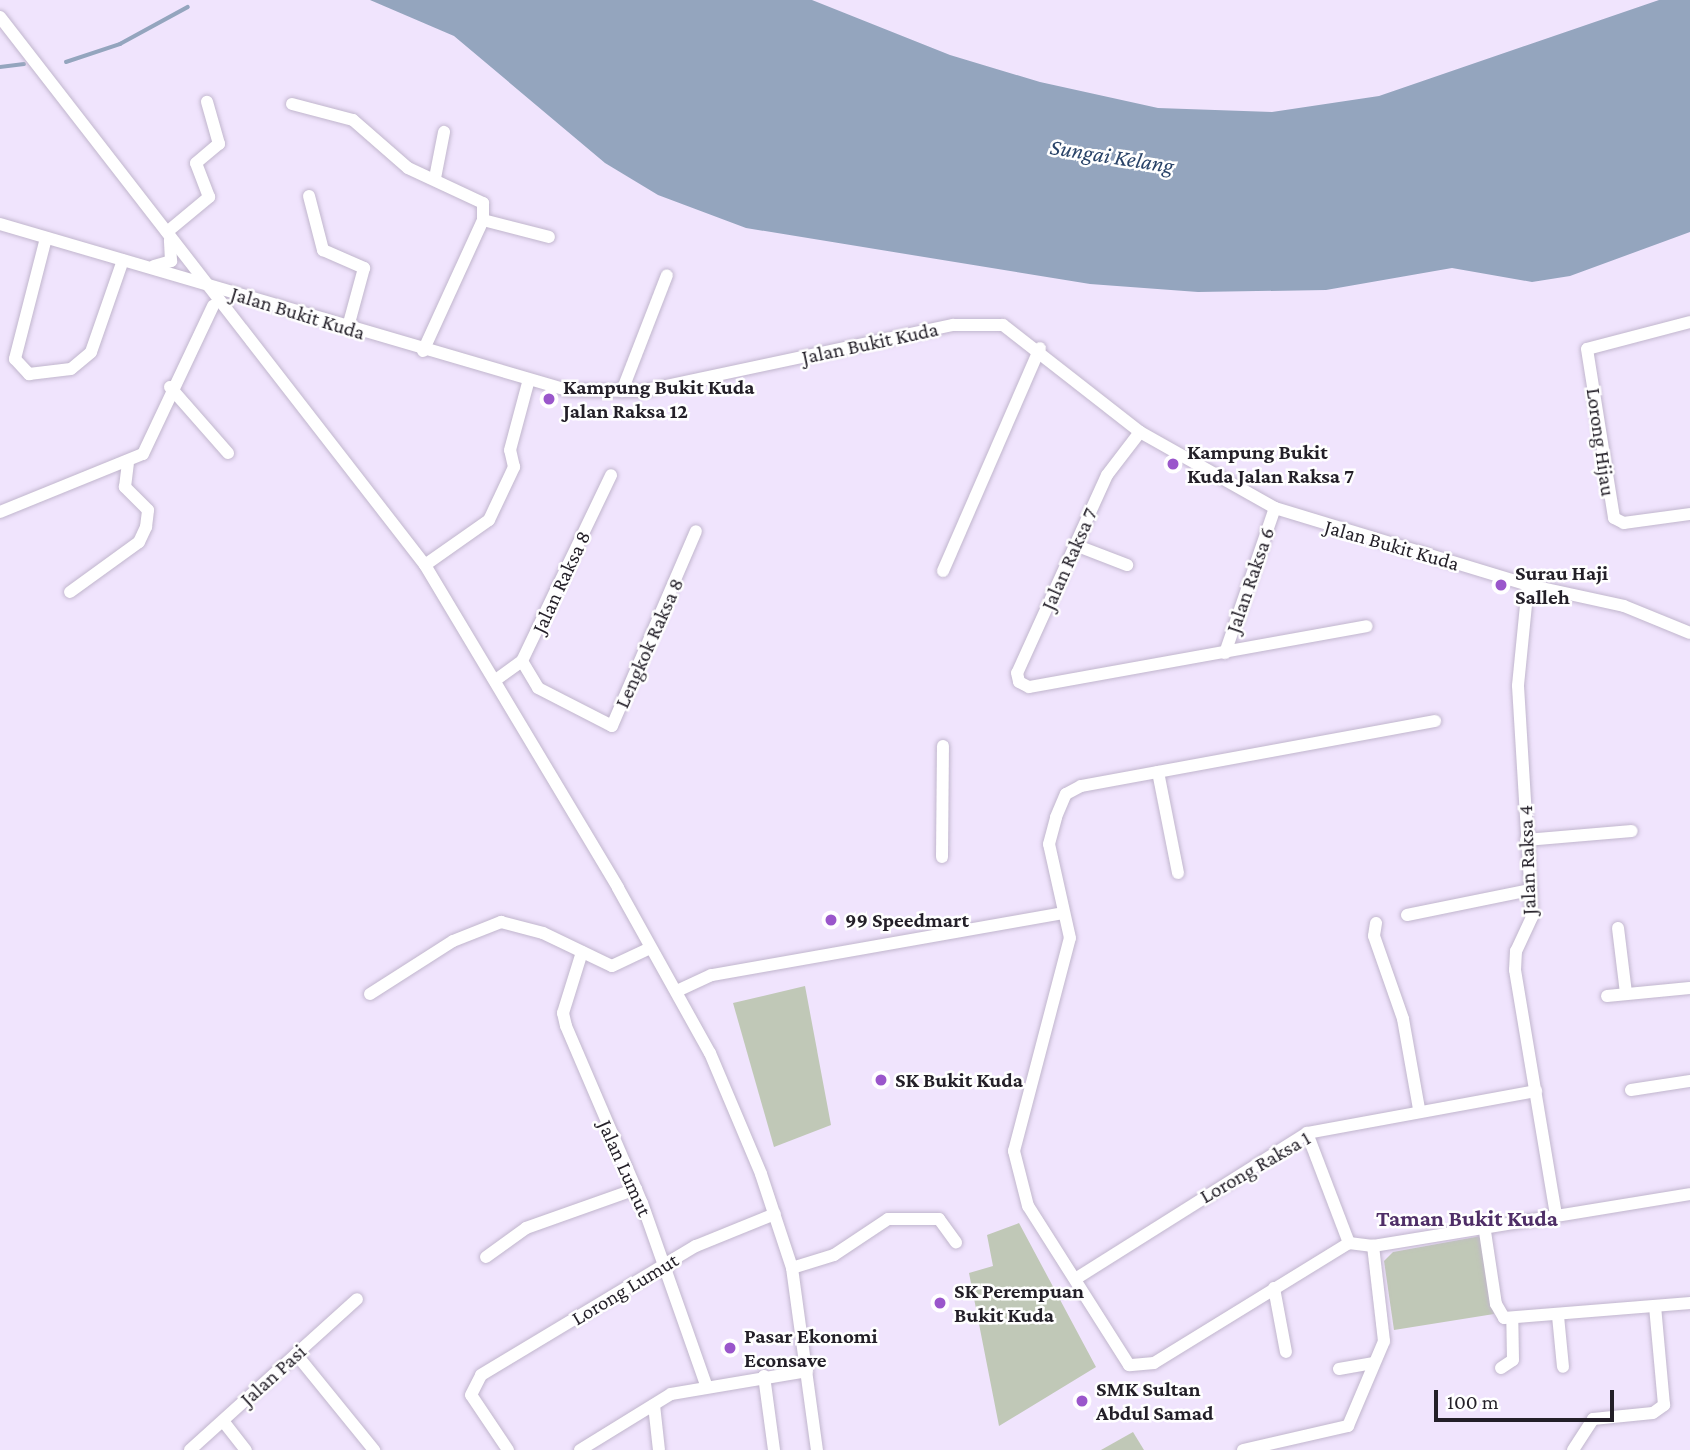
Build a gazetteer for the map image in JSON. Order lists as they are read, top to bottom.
{
  "streets": {
    "street": [
      "Jalan Bukit Kuda",
      "Lorong Hijau",
      "Jalan Raksa 7",
      "Jalan Raksa 6",
      "Jalan Raksa 8",
      "Lengkok Raksa 8",
      "Jalan Raksa 4",
      "Lorong Raksa 1",
      "Jalan Lumut",
      "Lorong Lumut",
      "Jalan Pasi"
    ]
  },
  "crossings": [
    ["Jalan Bukit Kuda", "Jalan Raksa 7"],
    ["Jalan Bukit Kuda", "Jalan Raksa 6"],
    ["Jalan Bukit Kuda", "Jalan Raksa 4"],
    ["Jalan Raksa 7", "Jalan Raksa 6"],
    ["Jalan Raksa 8", "Lengkok Raksa 8"],
    ["Jalan Raksa 4", "Lorong Raksa 1"],
    ["Jalan Lumut", "Lorong Lumut"]
  ],
  "districts": ["Taman Bukit Kuda"],
  "water": ["Sungai Kelang"],
  "places": [
    "Kampung Bukit Kuda Jalan Raksa 12",
    "Kampung Bukit Kuda Jalan Raksa 7",
    "Surau Haji Salleh",
    "99 Speedmart",
    "SK Bukit Kuda",
    "SK Perempuan Bukit Kuda",
    "Pasar Ekonomi Econsave",
    "SMK Sultan Abdul Samad"
  ],
  "scale_bar": "100 m"
}
